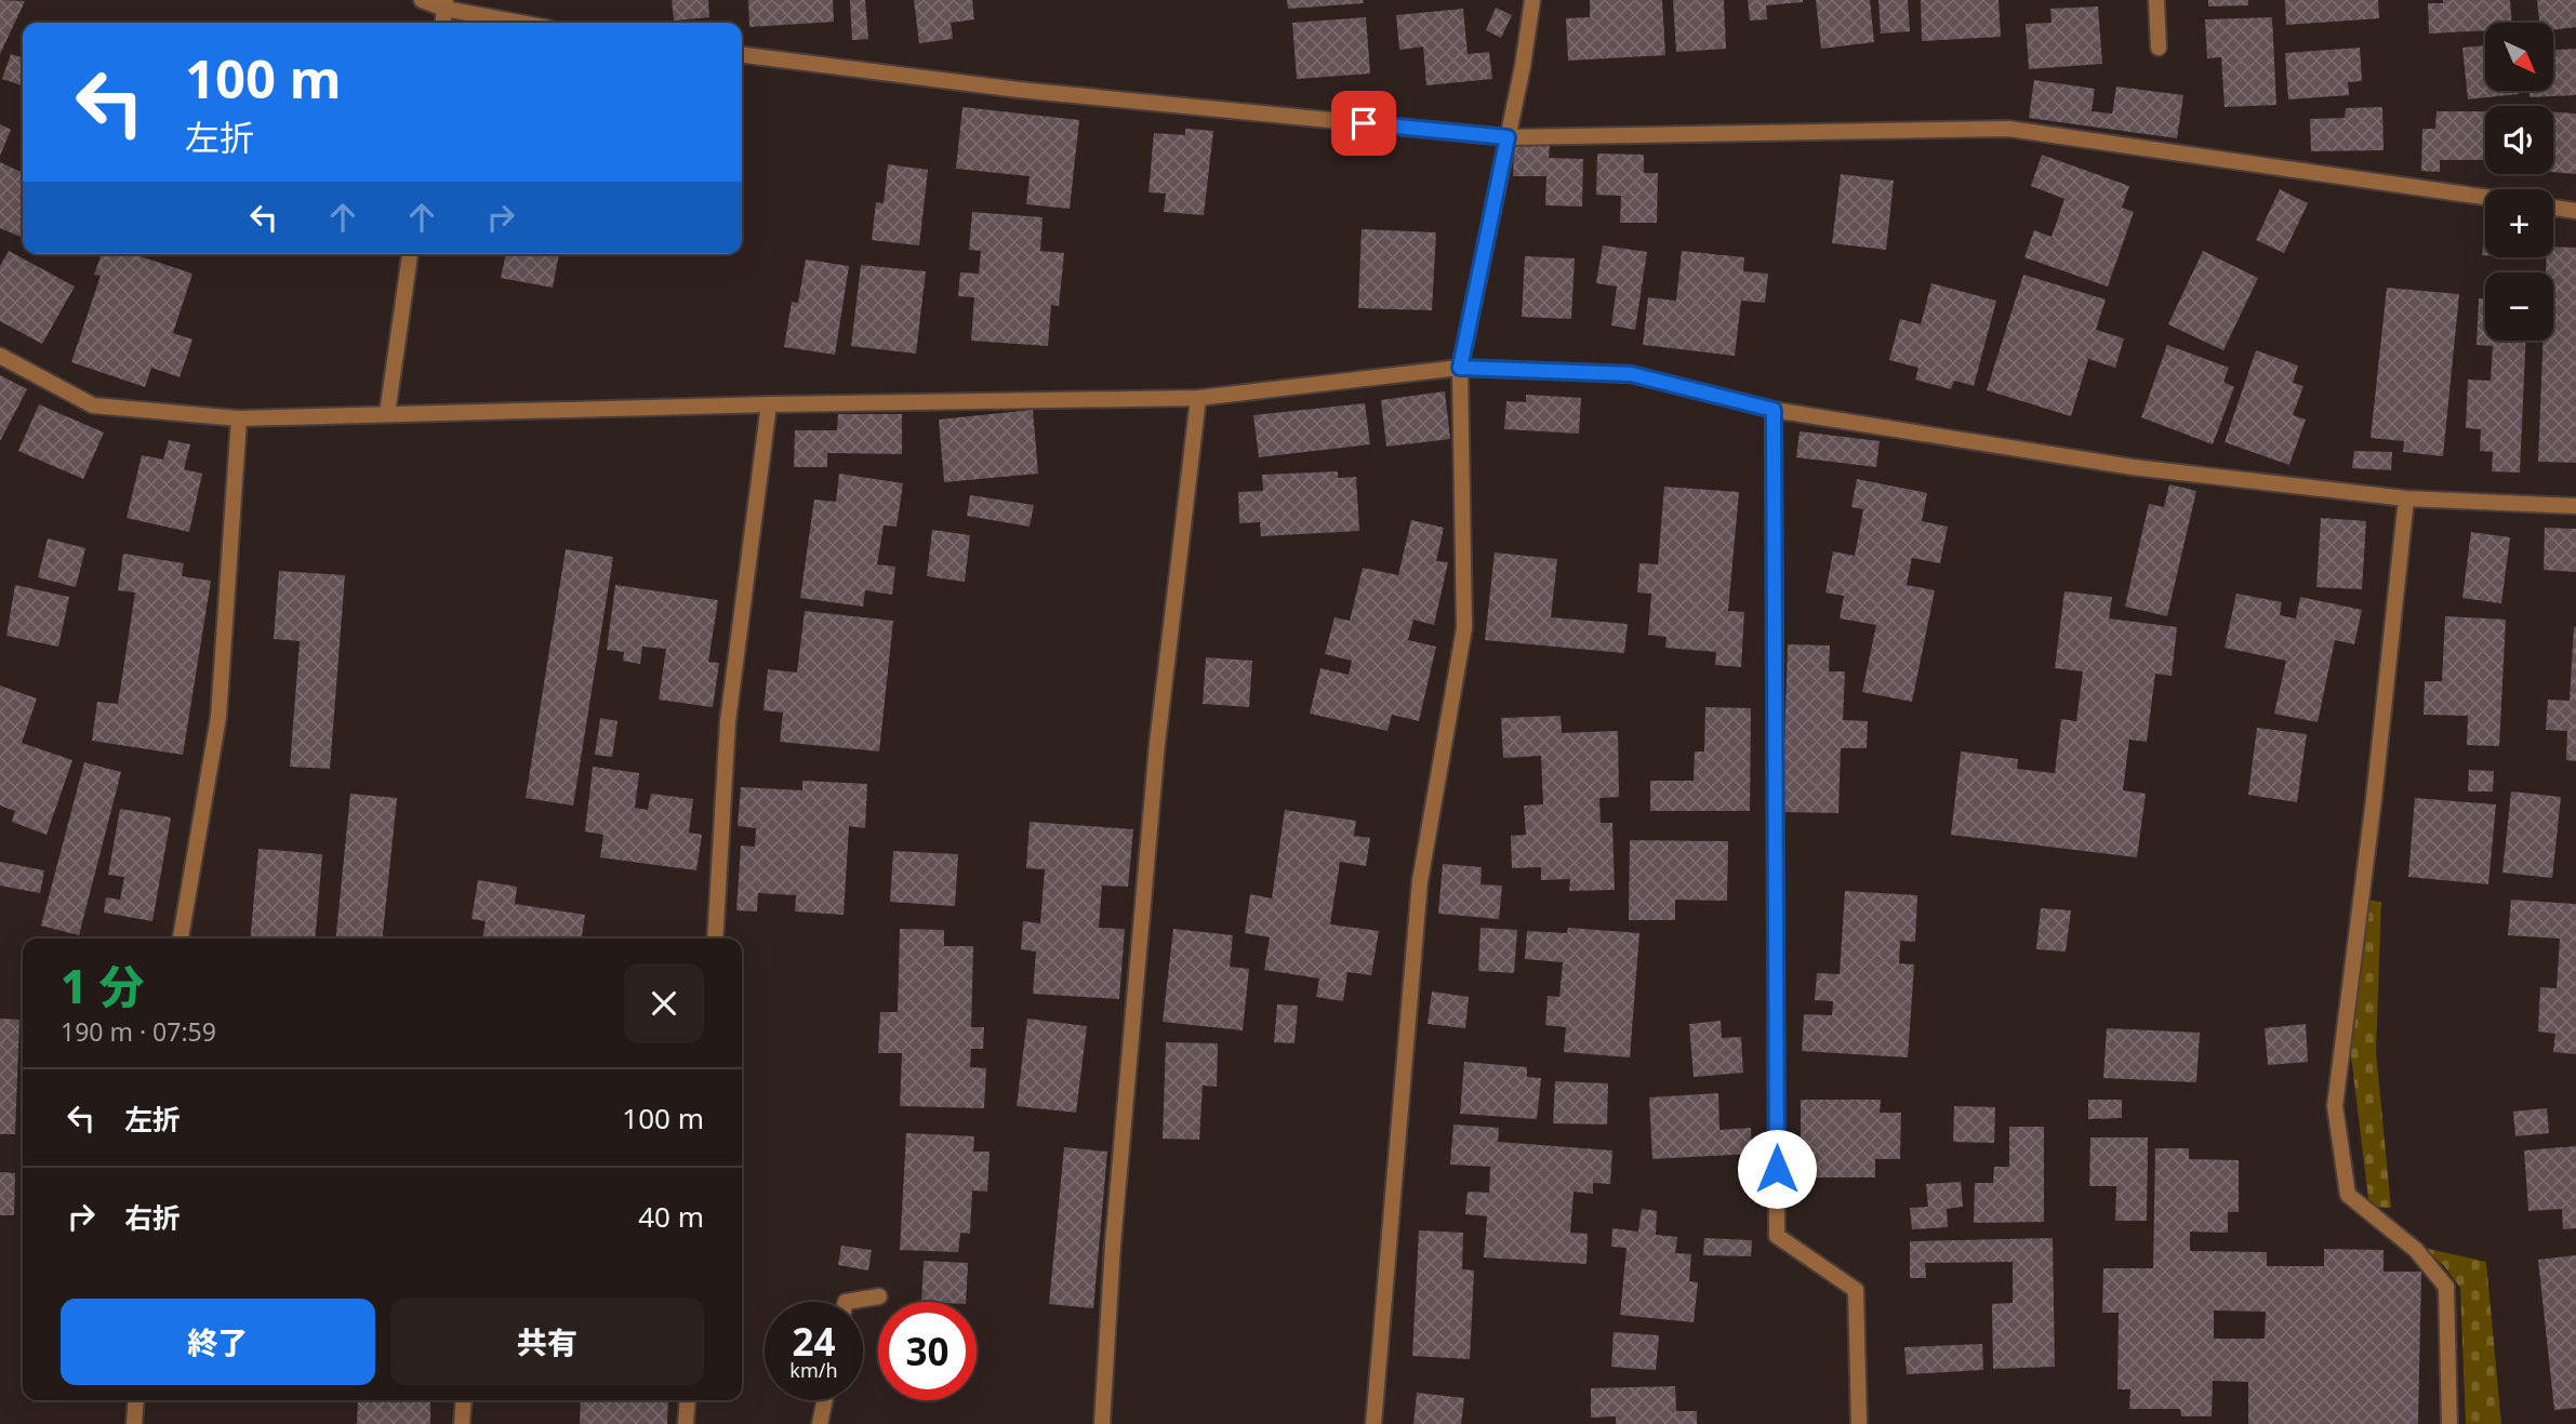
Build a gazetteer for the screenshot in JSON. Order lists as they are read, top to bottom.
{
  "north": "bottom right",
  "page": {
    "map_buttons": ["+", "−"],
    "turn": ["100 m", "左折"],
    "heading": ["1 分", "190 m · 07:59"],
    "list": [
      {
        "name": "左折",
        "value": "100 m"
      },
      {
        "name": "右折",
        "value": "40 m"
      }
    ],
    "buttons": ["終了", "共有"],
    "speed": "24 km/h",
    "limit": "30"
  }
}
